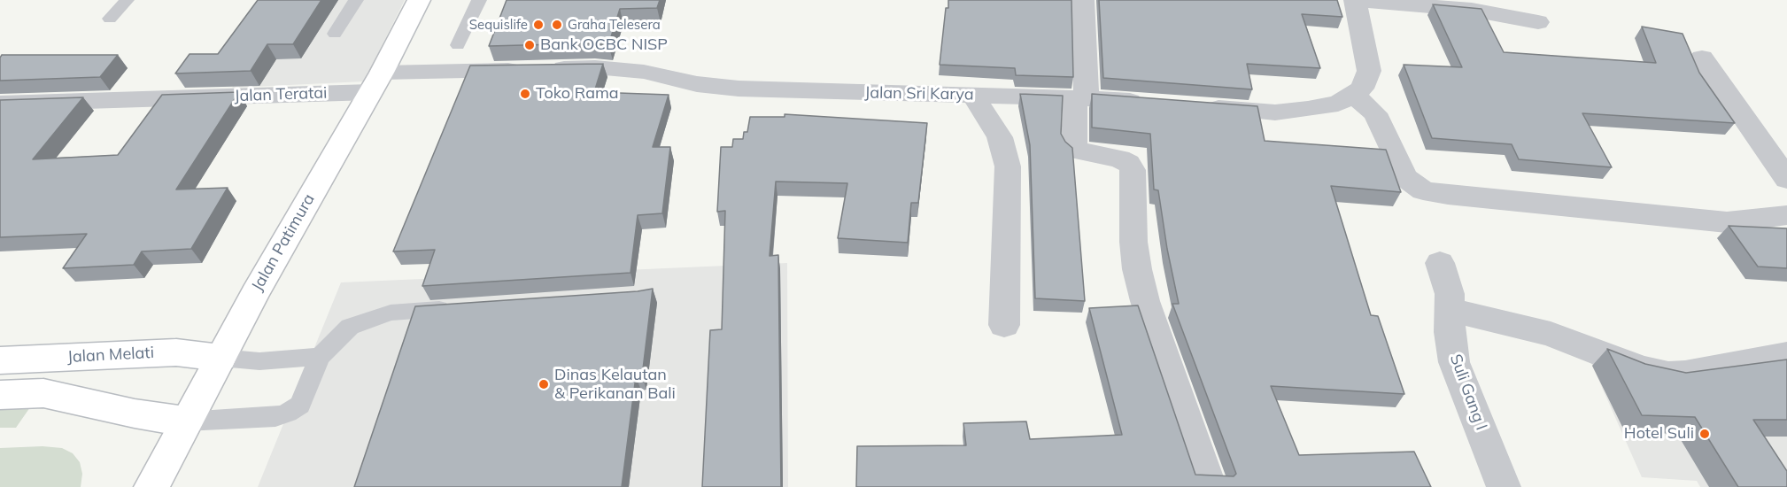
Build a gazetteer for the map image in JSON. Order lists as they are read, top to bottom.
{
  "streets": {
    "main road": ["Jalan Patimura", "Jalan Melati"],
    "street": ["Jalan Sri Karya", "Jalan Teratai", "Suli Gang I"]
  },
  "crossings": [
    ["Jalan Sri Karya", "Jalan Teratai"],
    ["Jalan Sri Karya", "Jalan Patimura"],
    ["Jalan Teratai", "Jalan Patimura"],
    ["Jalan Patimura", "Jalan Melati"]
  ],
  "places": [
    "Sequislife",
    "Graha Telesera",
    "Bank OCBC NISP",
    "Toko Rama",
    "Dinas Kelautan & Perikanan Bali",
    "Hotel Suli"
  ]
}
